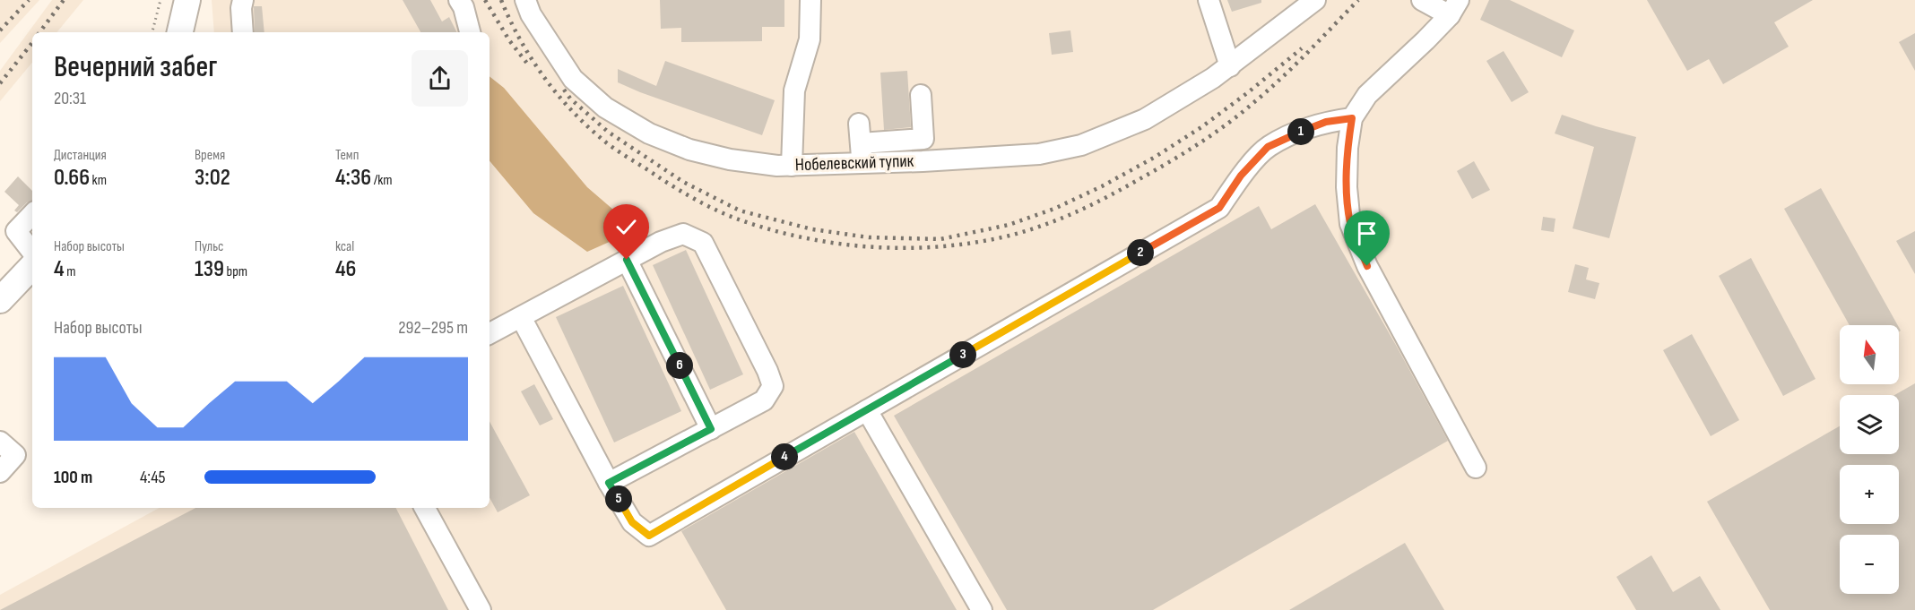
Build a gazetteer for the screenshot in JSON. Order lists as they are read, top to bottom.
{
  "streets": {
    "street": ["Нобелевский тупик"]
  },
  "north": "top",
  "page": {
    "heading": ["Вечерний забег", "20:31"],
    "pins": [
      "1",
      "2",
      "3",
      "6",
      "4",
      "5"
    ],
    "stats": [
      ["Дистанция", "0.66 km"],
      ["Время", "3:02"],
      ["Темп", "4:36 /km"],
      ["Набор высоты", "4 m"],
      ["Пульс", "139 bpm"],
      ["kcal", "46"]
    ],
    "chart": ["Набор высоты", "292–295 m"],
    "map_buttons": ["+", "−"],
    "list": [
      {
        "name": "100 m",
        "note": "4:45"
      }
    ]
  }
}
